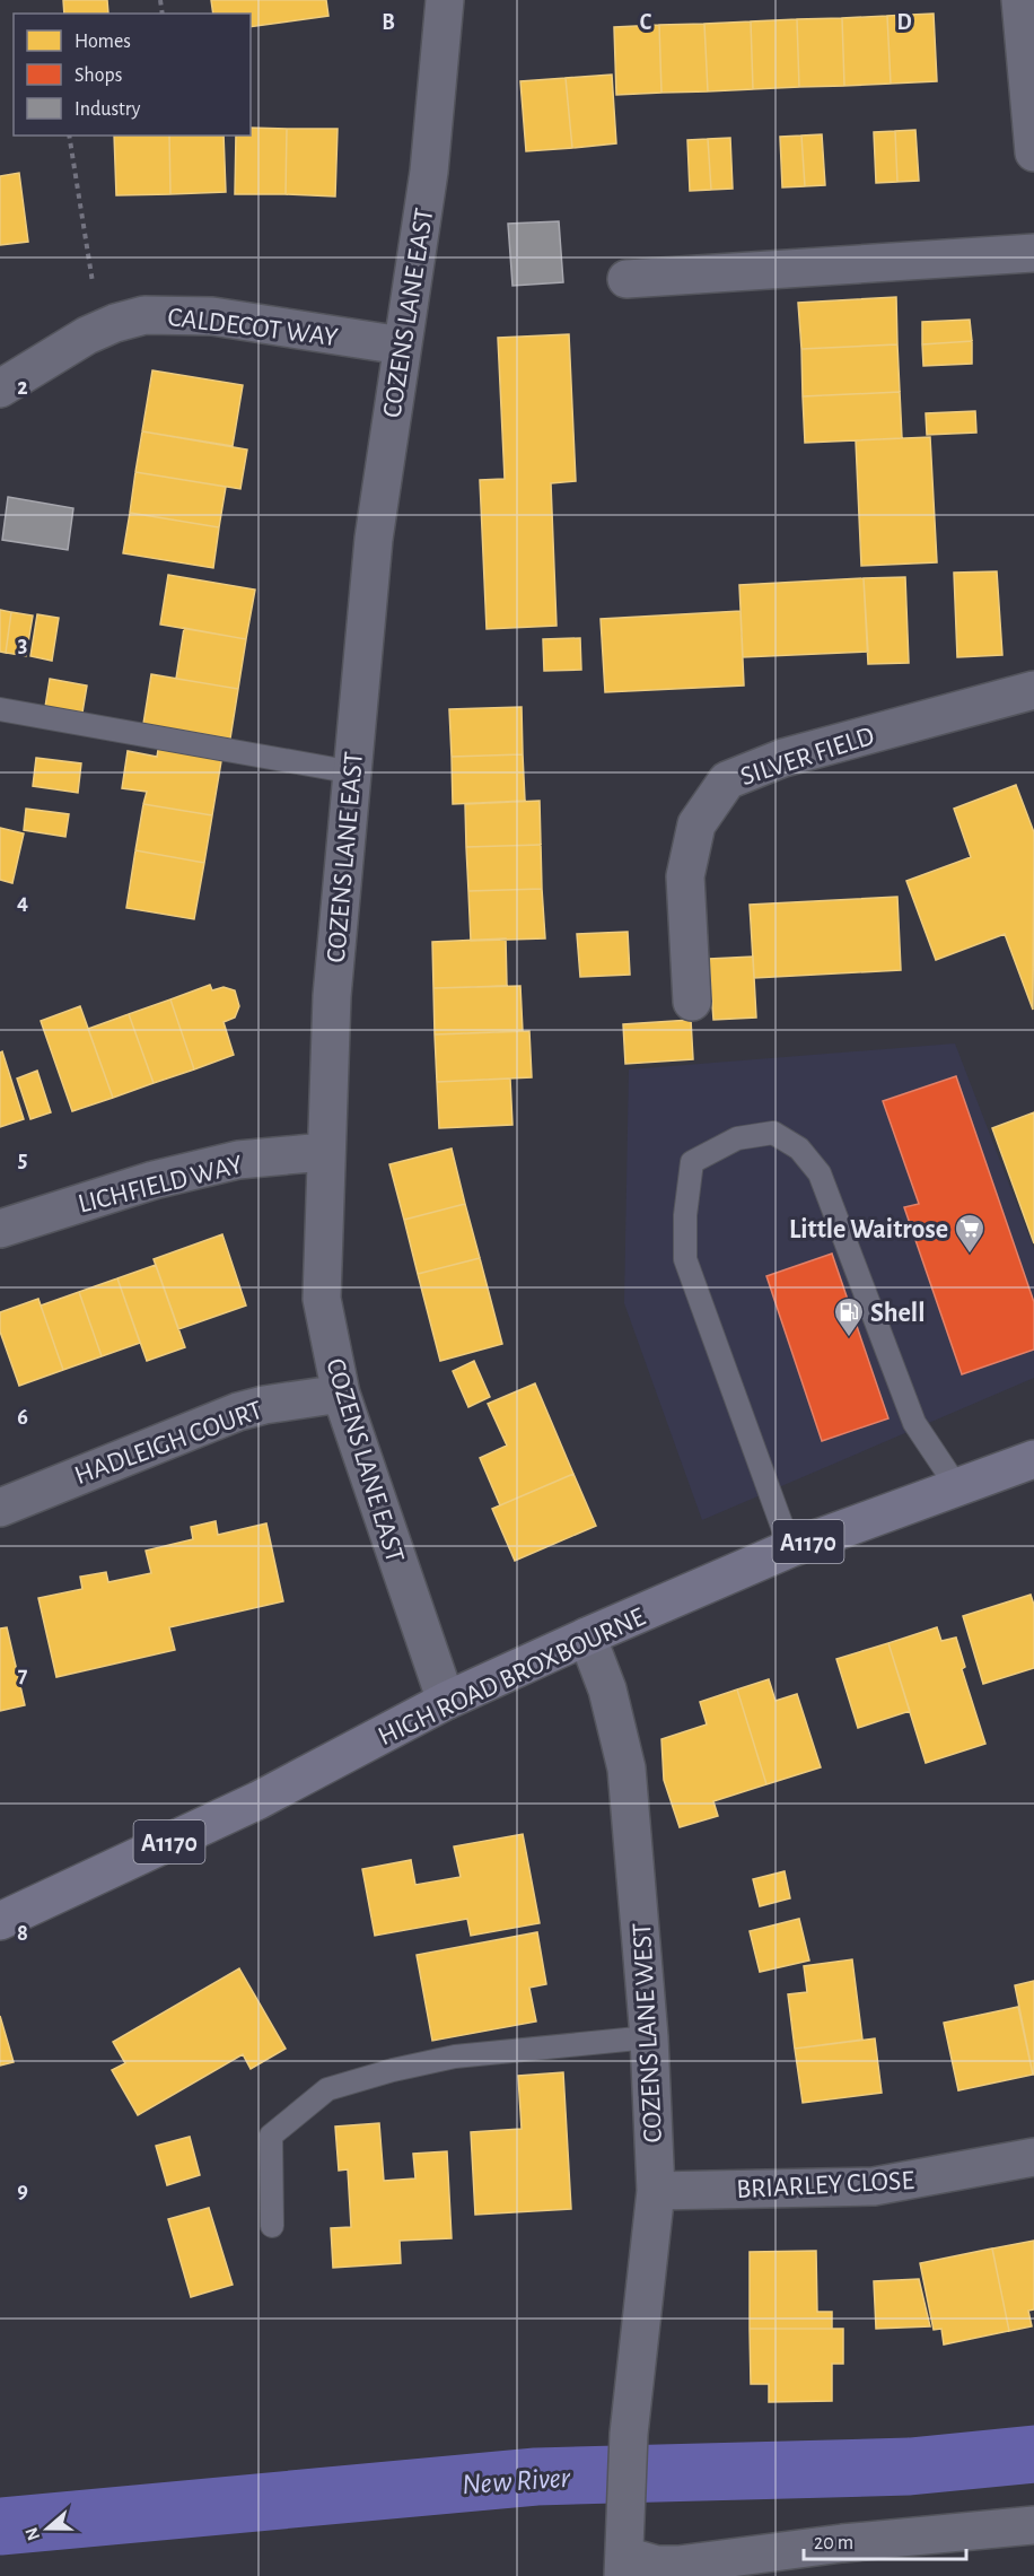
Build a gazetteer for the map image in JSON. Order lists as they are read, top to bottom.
{
  "streets": {
    "main road": ["A1170", "HIGH ROAD BROXBOURNE"],
    "street": [
      "COZENS LANE EAST",
      "CALDECOT WAY",
      "SILVER FIELD",
      "LICHFIELD WAY",
      "HADLEIGH COURT",
      "COZENS LANE WEST",
      "BRIARLEY CLOSE"
    ]
  },
  "crossings": [
    ["COZENS LANE EAST", "CALDECOT WAY"],
    ["COZENS LANE EAST", "LICHFIELD WAY"],
    ["COZENS LANE EAST", "HADLEIGH COURT"],
    ["COZENS LANE EAST", "HIGH ROAD BROXBOURNE"],
    ["HIGH ROAD BROXBOURNE", "COZENS LANE WEST"],
    ["COZENS LANE WEST", "BRIARLEY CLOSE"]
  ],
  "water": ["New River"],
  "places": {
    "supermarket": ["Little Waitrose"],
    "fuel station": ["Shell"]
  },
  "legend": ["Homes", "Shops", "Industry"],
  "scale_bar": "20 m",
  "north": "left",
  "grid": {
    "columns": ["B", "C", "D"],
    "rows": [
      "2",
      "3",
      "4",
      "5",
      "6",
      "7",
      "8",
      "9"
    ]
  }
}
